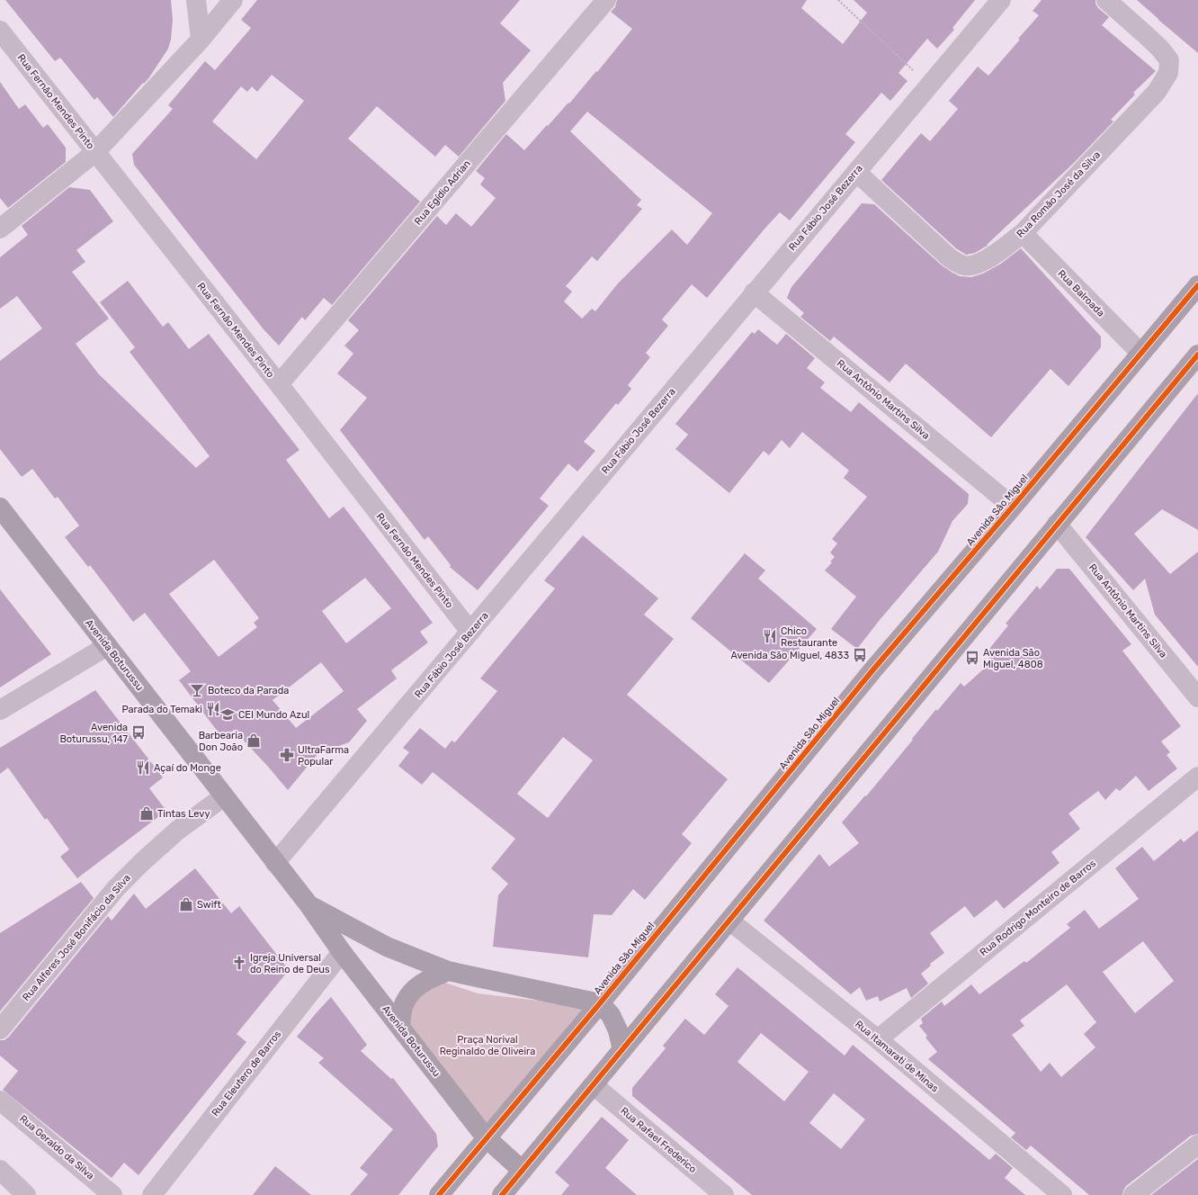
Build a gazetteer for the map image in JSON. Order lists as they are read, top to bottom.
{
  "streets": {
    "main road": ["Avenida São Miguel", "Avenida Boturussu"],
    "street": [
      "Rua Fernão Mendes Pinto",
      "Rua Egídio Adrian",
      "Rua Romão José da Silva",
      "Rua Fábio José Bezerra",
      "Rua Balroada",
      "Rua Antônio Martins Silva",
      "Rua Rodrigo Monteiro de Barros",
      "Rua Alferes José Bonifácio da Silva",
      "Rua Itamarati de Minas",
      "Rua Eleutero de Barros",
      "Rua Rafael Frederico",
      "Rua Geraldo da Silva"
    ]
  },
  "crossings": [
    ["Rua Fernão Mendes Pinto", "Rua Egídio Adrian"],
    ["Rua Fernão Mendes Pinto", "Rua Fábio José Bezerra"],
    ["Rua Romão José da Silva", "Rua Fábio José Bezerra"],
    ["Rua Romão José da Silva", "Rua Balroada"],
    ["Rua Fábio José Bezerra", "Rua Antônio Martins Silva"],
    ["Rua Fábio José Bezerra", "Avenida Boturussu"],
    ["Rua Balroada", "Avenida São Miguel"],
    ["Rua Antônio Martins Silva", "Avenida São Miguel"],
    ["Avenida São Miguel", "Avenida Boturussu"],
    ["Avenida Boturussu", "Rua Alferes José Bonifácio da Silva"],
    ["Avenida Boturussu", "Rua Eleutero de Barros"],
    ["Rua Rodrigo Monteiro de Barros", "Rua Itamarati de Minas"]
  ],
  "parks": ["Praça Norival Reginaldo de Oliveira"],
  "places": {
    "restaurant": ["Chico Restaurante", "Parada do Temaki", "Açaí do Monge"],
    "bus stop": ["Avenida São Miguel, 4833", "Avenida São Miguel, 4808", "Avenida Boturussu, 147"],
    "bar": ["Boteco da Parada"],
    "school or university": ["CEI Mundo Azul"],
    "shop": ["Barbearia Don João", "Tintas Levy", "Swift"],
    "pharmacy": ["UltraFarma Popular"],
    "church": ["Igreja Universal do Reino de Deus"]
  }
}
